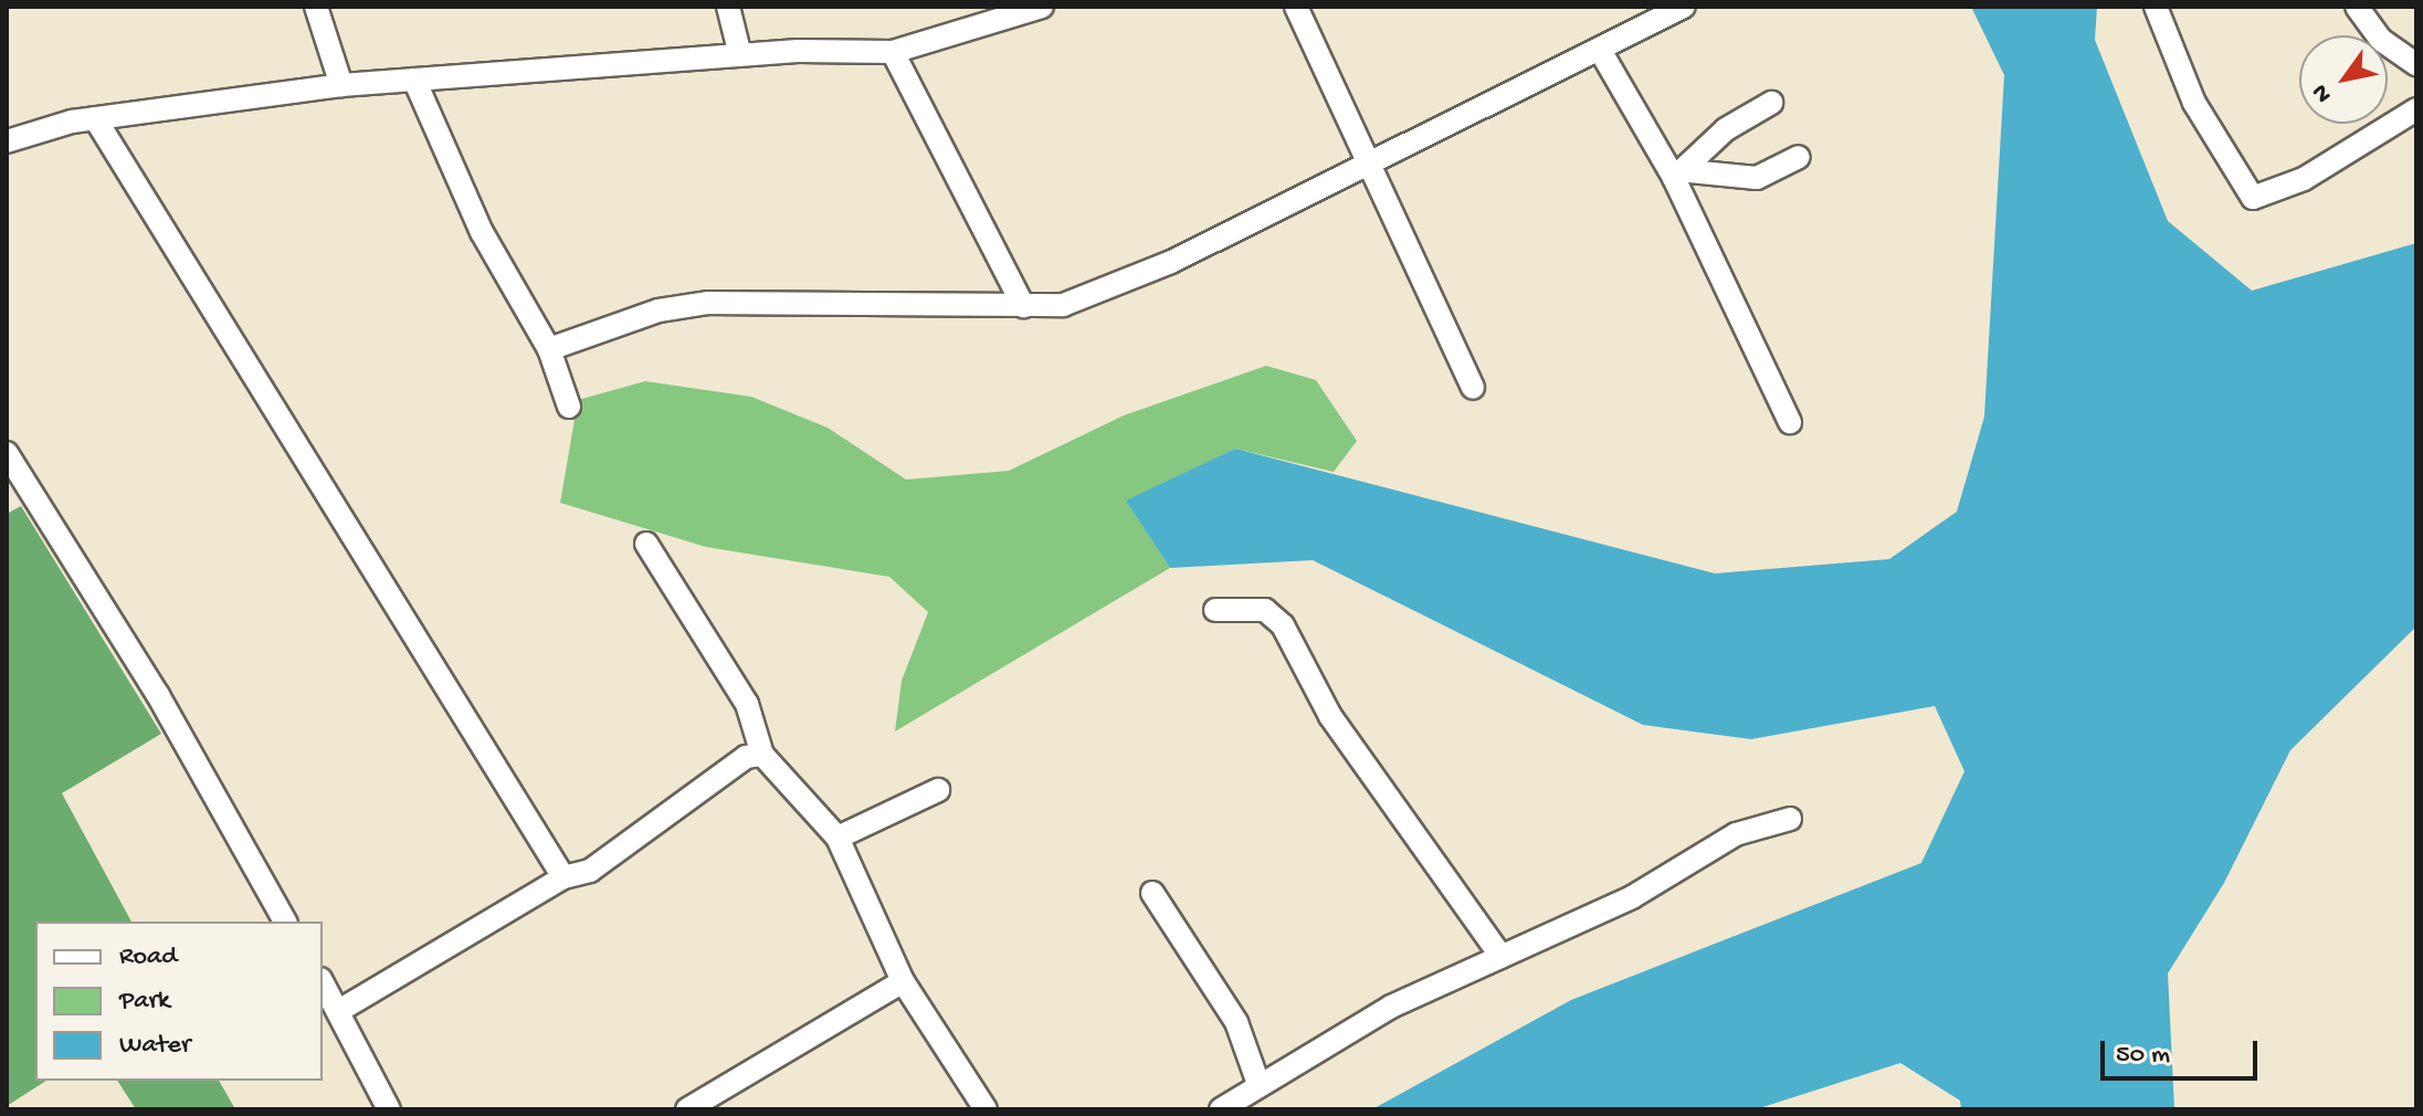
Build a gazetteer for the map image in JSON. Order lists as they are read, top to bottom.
{
  "legend": ["Road", "Park", "Water"],
  "scale_bar": "50 m",
  "north": "bottom left"
}
